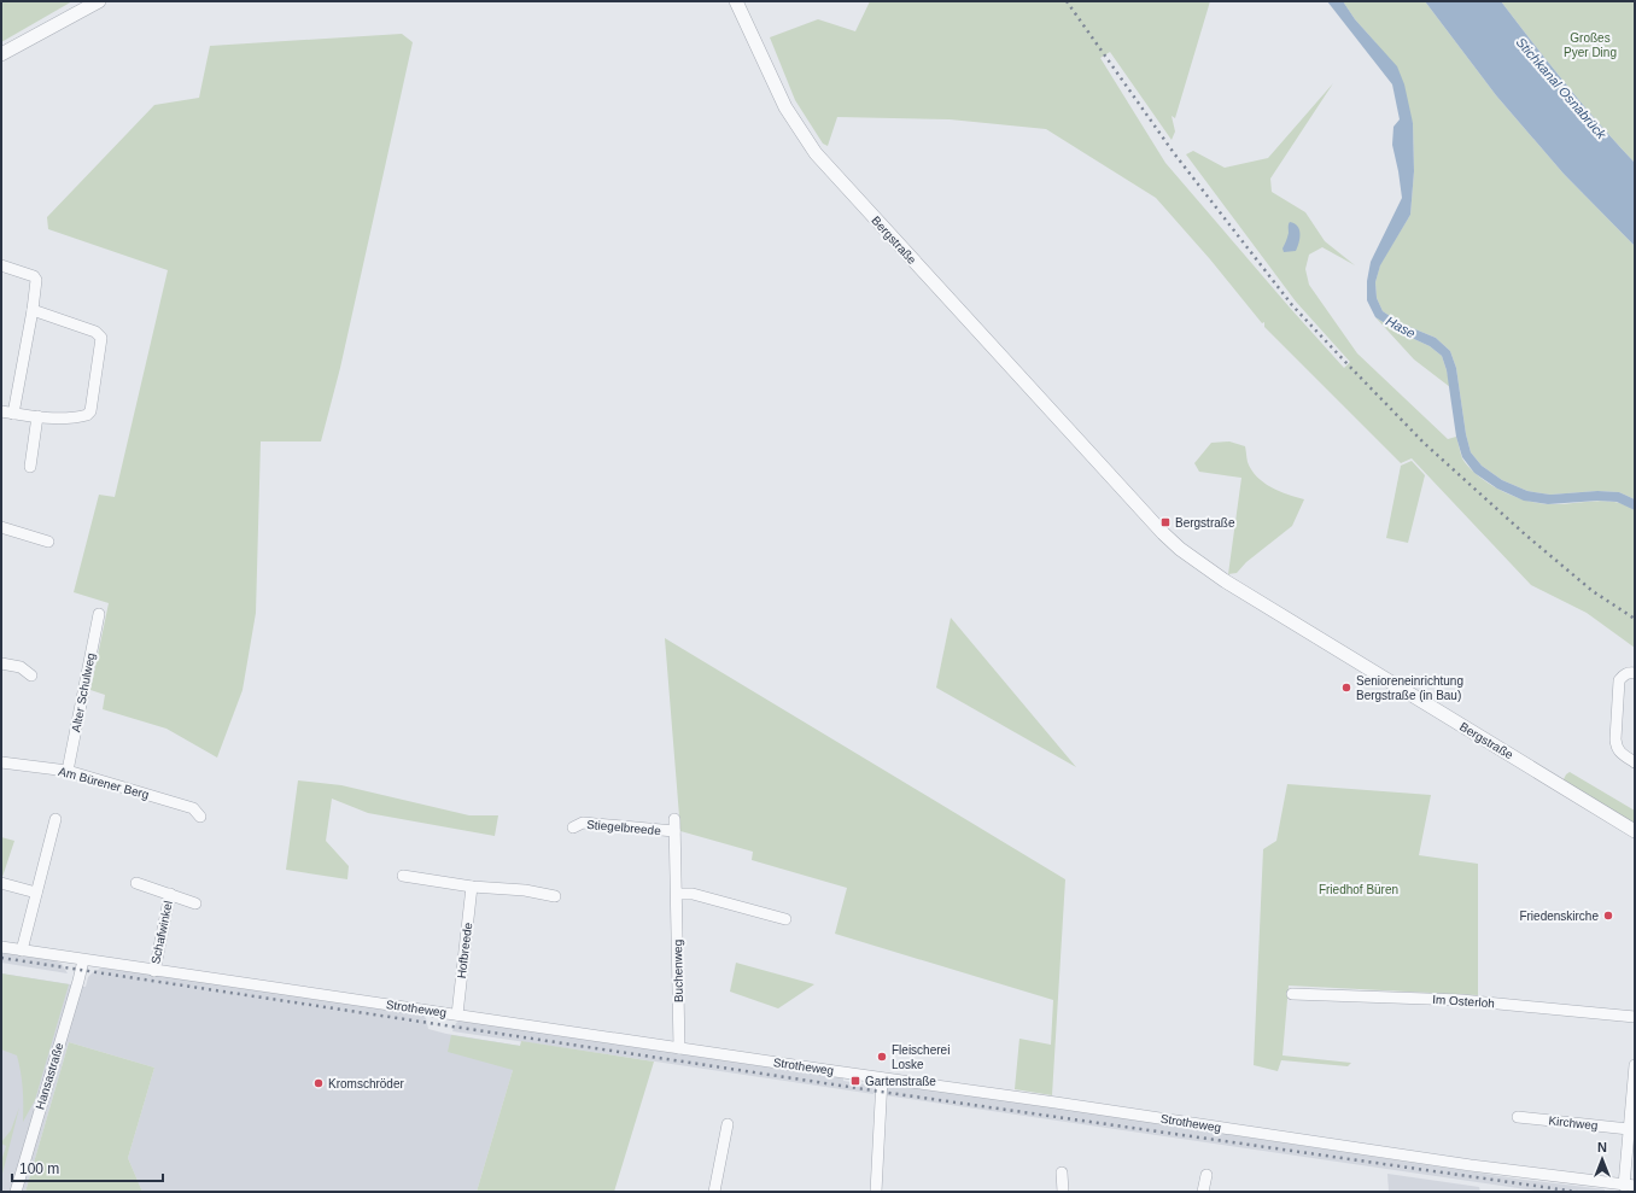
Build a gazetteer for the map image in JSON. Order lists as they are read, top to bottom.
{
  "streets": {
    "street": [
      "Bergstraße",
      "Alter Schulweg",
      "Am Bürener Berg",
      "Stiegelbreede",
      "Schafwinkel",
      "Hofbreede",
      "Buchenweg",
      "Im Osterloh",
      "Strotheweg",
      "Hansastraße",
      "Kirchweg"
    ]
  },
  "crossings": [
    ["Alter Schulweg", "Am Bürener Berg"],
    ["Stiegelbreede", "Buchenweg"],
    ["Schafwinkel", "Strotheweg"],
    ["Hofbreede", "Strotheweg"],
    ["Buchenweg", "Strotheweg"],
    ["Strotheweg", "Hansastraße"]
  ],
  "water": ["Stichkanal Osnabrück", "Hase"],
  "parks": ["Großes Pyer Ding", "Friedhof Büren"],
  "places": {
    "transit": ["Bergstraße", "Gartenstraße"],
    "other": [
      "Senioreneinrichtung Bergstraße (in Bau)",
      "Friedenskirche",
      "Fleischerei Loske",
      "Kromschröder"
    ]
  },
  "scale_bar": "100 m",
  "north": "top"
}
